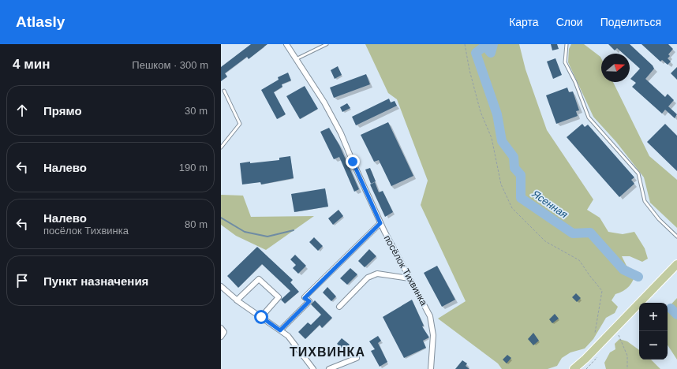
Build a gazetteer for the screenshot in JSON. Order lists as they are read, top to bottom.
{
  "streets": {
    "street": ["посёлок Тихвинка"]
  },
  "districts": ["ТИХВИНКА"],
  "water": ["Ясенная"],
  "north": "right",
  "page": {
    "header": "Atlasly",
    "nav": ["Карта", "Слои", "Поделиться"],
    "heading": ["4 мин", "Пешком · 300 m"],
    "list": [
      ["Прямо", "30 m"],
      ["Налево", "190 m"],
      ["Налево", "посёлок Тихвинка", "80 m"],
      "Пункт назначения"
    ],
    "map_buttons": ["+", "−"]
  }
}
